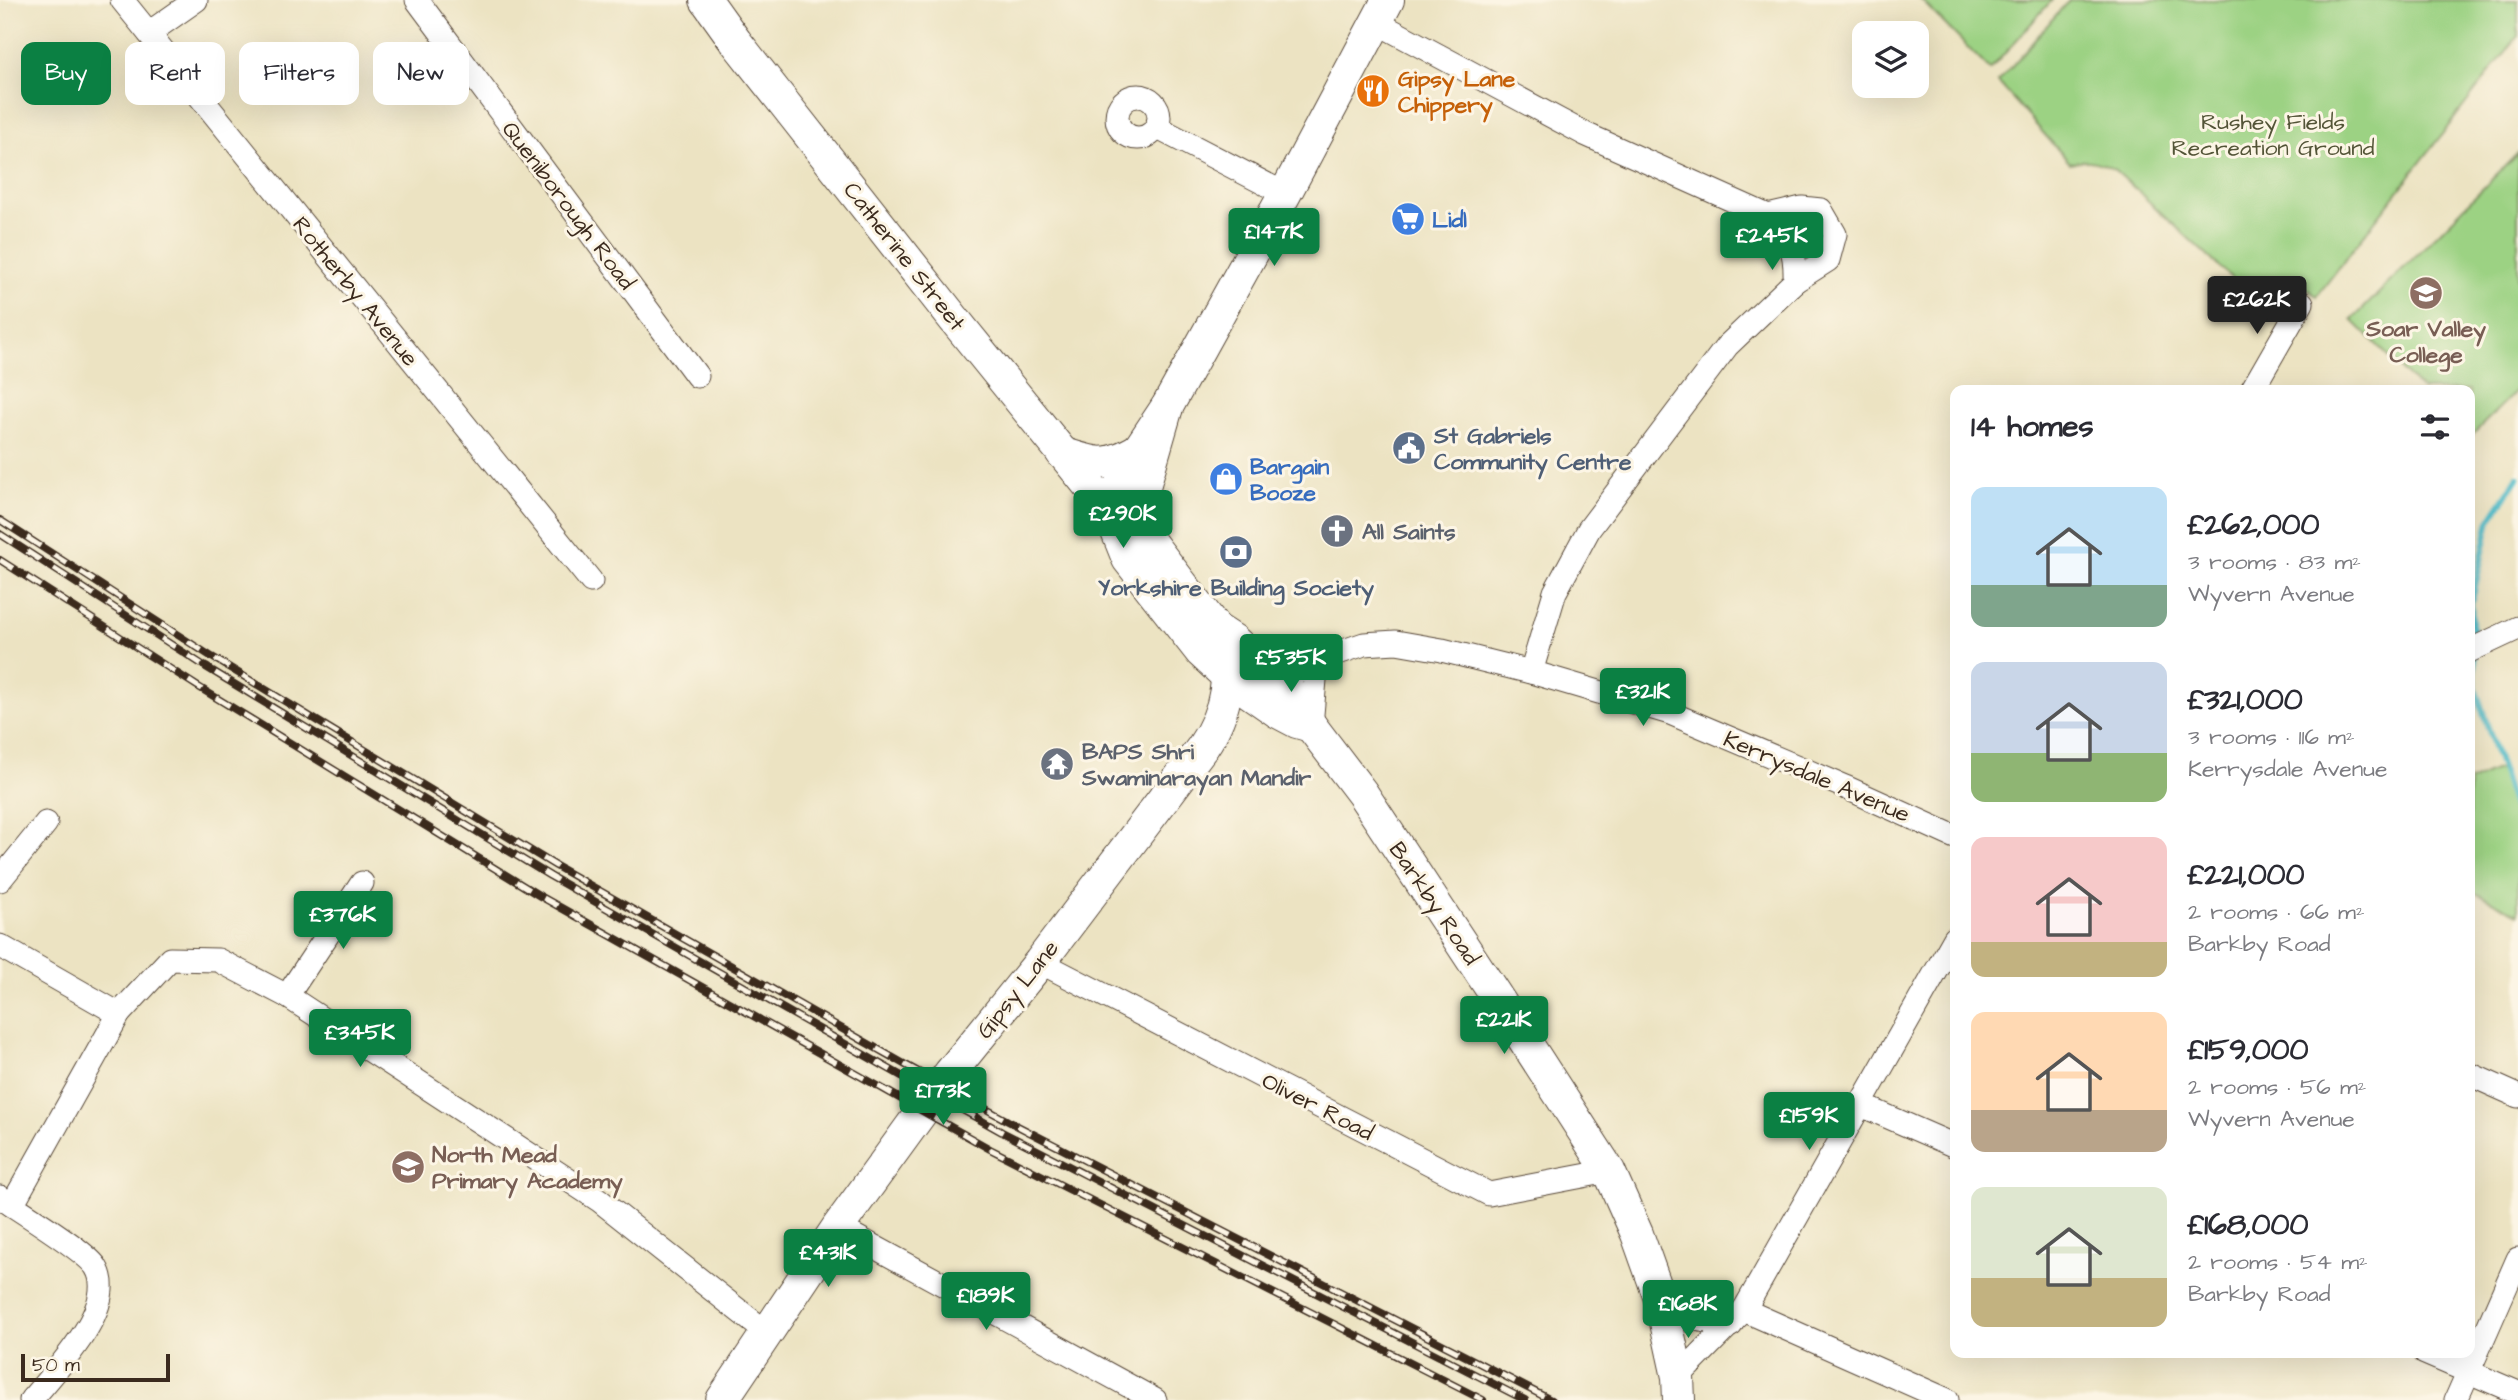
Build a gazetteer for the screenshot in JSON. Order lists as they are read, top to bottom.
{
  "streets": {
    "street": [
      "Queniborough Road",
      "Catherine Street",
      "Rotherby Avenue",
      "Kerrysdale Avenue",
      "Barkby Road",
      "Gipsy Lane",
      "Oliver Road"
    ]
  },
  "crossings": [
    ["Catherine Street", "Gipsy Lane"],
    ["Kerrysdale Avenue", "Barkby Road"],
    ["Kerrysdale Avenue", "Gipsy Lane"],
    ["Barkby Road", "Gipsy Lane"],
    ["Barkby Road", "Oliver Road"],
    ["Gipsy Lane", "Oliver Road"]
  ],
  "parks": ["Rushey Fields Recreation Ground"],
  "places": {
    "restaurant": ["Gipsy Lane Chippery"],
    "supermarket": ["Lidl"],
    "school or university": ["Soar Valley College", "North Mead Primary Academy"],
    "public building": ["St Gabriels Community Centre"],
    "shop": ["Bargain Booze"],
    "church": ["All Saints"],
    "bank": ["Yorkshire Building Society"],
    "temple": ["BAPS Shri Swaminarayan Mandir"]
  },
  "scale_bar": "50 m",
  "page": {
    "chip": [
      "Buy",
      "Rent",
      "Filters",
      "New"
    ],
    "price": [
      "£147K",
      "£245K",
      "£262K",
      "£290K",
      "£535K",
      "£321K",
      "£376K",
      "£221K",
      "£345K",
      "£173K",
      "£159K",
      "£431K",
      "£189K",
      "£168K"
    ],
    "heading": "14 homes",
    "list": [
      {
        "name": "£262,000",
        "note": "3 rooms · 83 m² · Wyvern Avenue"
      },
      {
        "name": "£321,000",
        "note": "3 rooms · 116 m² · Kerrysdale Avenue"
      },
      {
        "name": "£221,000",
        "note": "2 rooms · 66 m² · Barkby Road"
      },
      {
        "name": "£159,000",
        "note": "2 rooms · 56 m² · Wyvern Avenue"
      },
      {
        "name": "£168,000",
        "note": "2 rooms · 54 m² · Barkby Road"
      }
    ],
    "scale": "50 m"
  }
}
